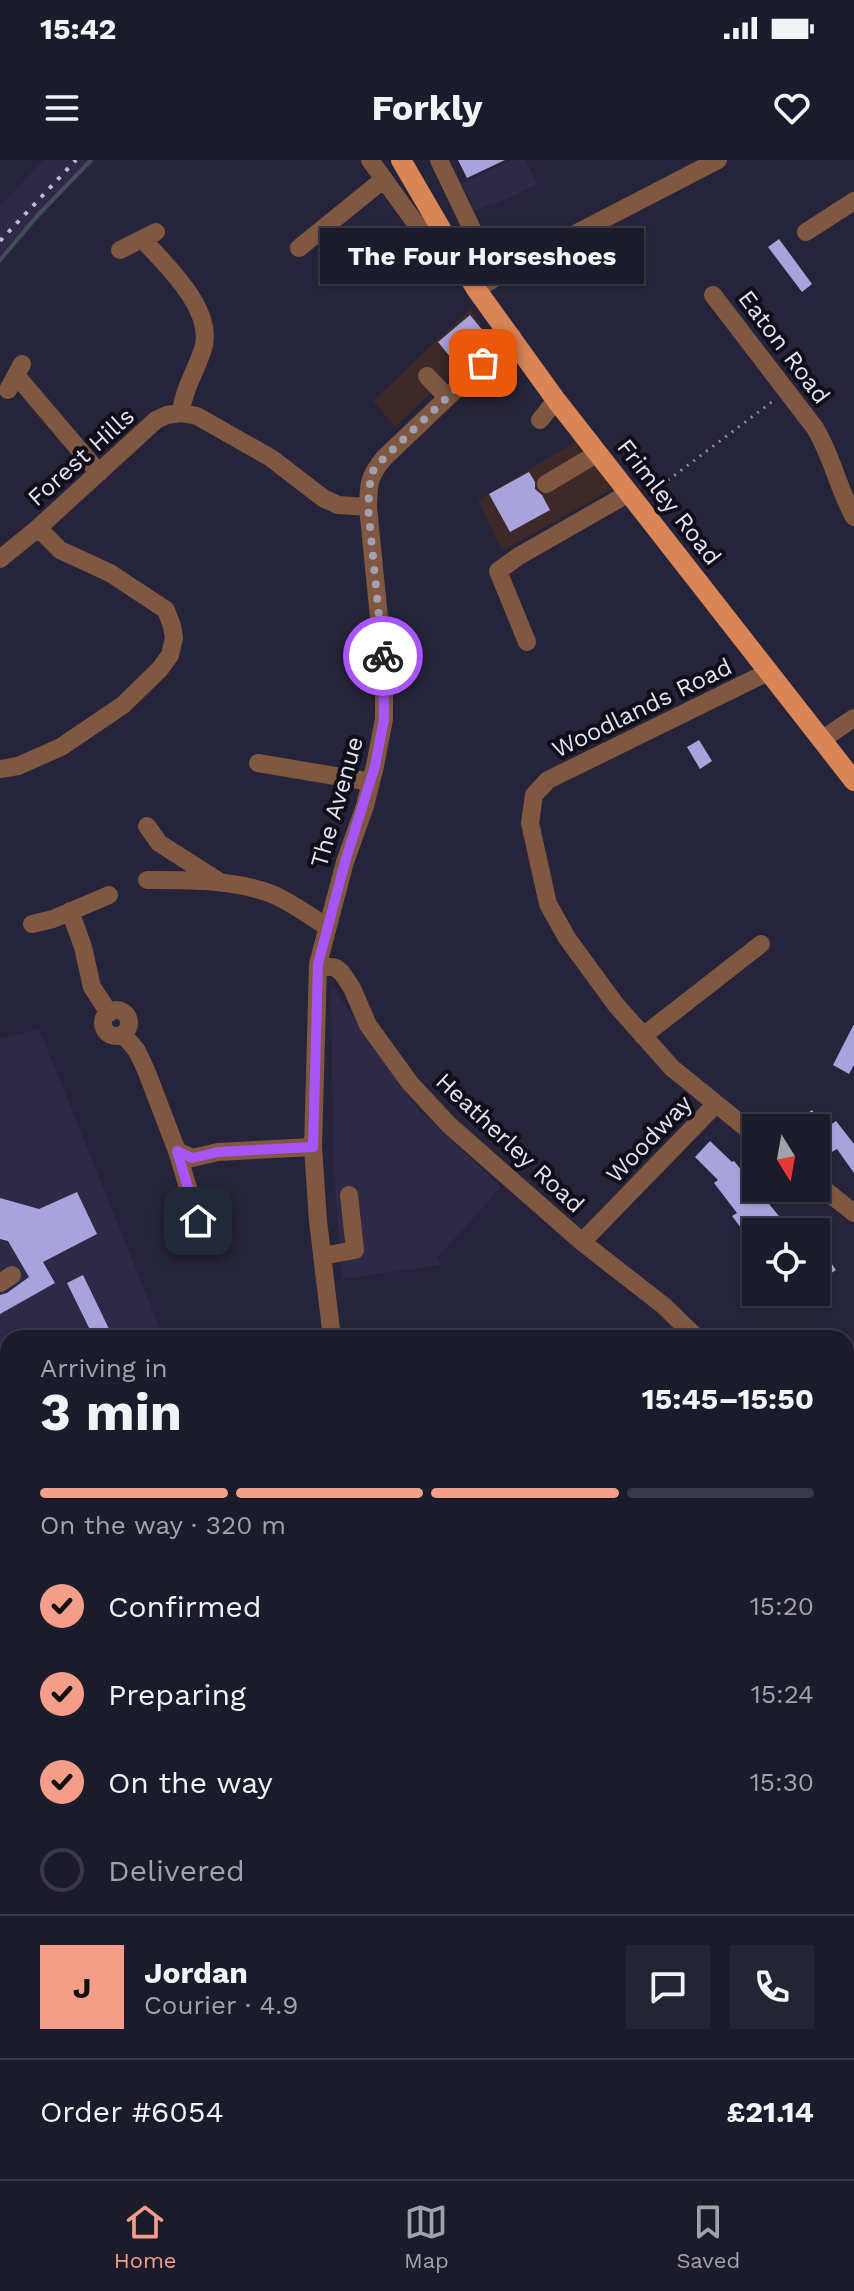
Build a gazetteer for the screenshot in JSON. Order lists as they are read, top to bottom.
{
  "streets": {
    "main road": ["Frimley Road"],
    "street": [
      "Eaton Road",
      "Forest Hills",
      "Woodlands Road",
      "The Avenue",
      "Woodway",
      "Heatherley Road"
    ]
  },
  "crossings": [
    ["Frimley Road", "Woodlands Road"],
    ["Frimley Road", "The Avenue"],
    ["Woodlands Road", "Woodway"],
    ["The Avenue", "Heatherley Road"],
    ["Woodway", "Heatherley Road"]
  ],
  "places": ["The Four Horseshoes"],
  "north": "bottom",
  "page": {
    "status": "15:42",
    "header": "Forkly",
    "bubble": "The Four Horseshoes",
    "heading": ["3 min", "Arriving in", "15:45–15:50"],
    "panel": [
      "Jordan",
      "Courier · 4.9",
      "Order #6054",
      "£21.14"
    ],
    "bar": "On the way · 320 m",
    "list": [
      ["Confirmed", "15:20"],
      ["Preparing", "15:24"],
      ["On the way", "15:30"],
      "Delivered"
    ],
    "round": "J",
    "tabs": ["Home", "Map", "Saved"]
  }
}
